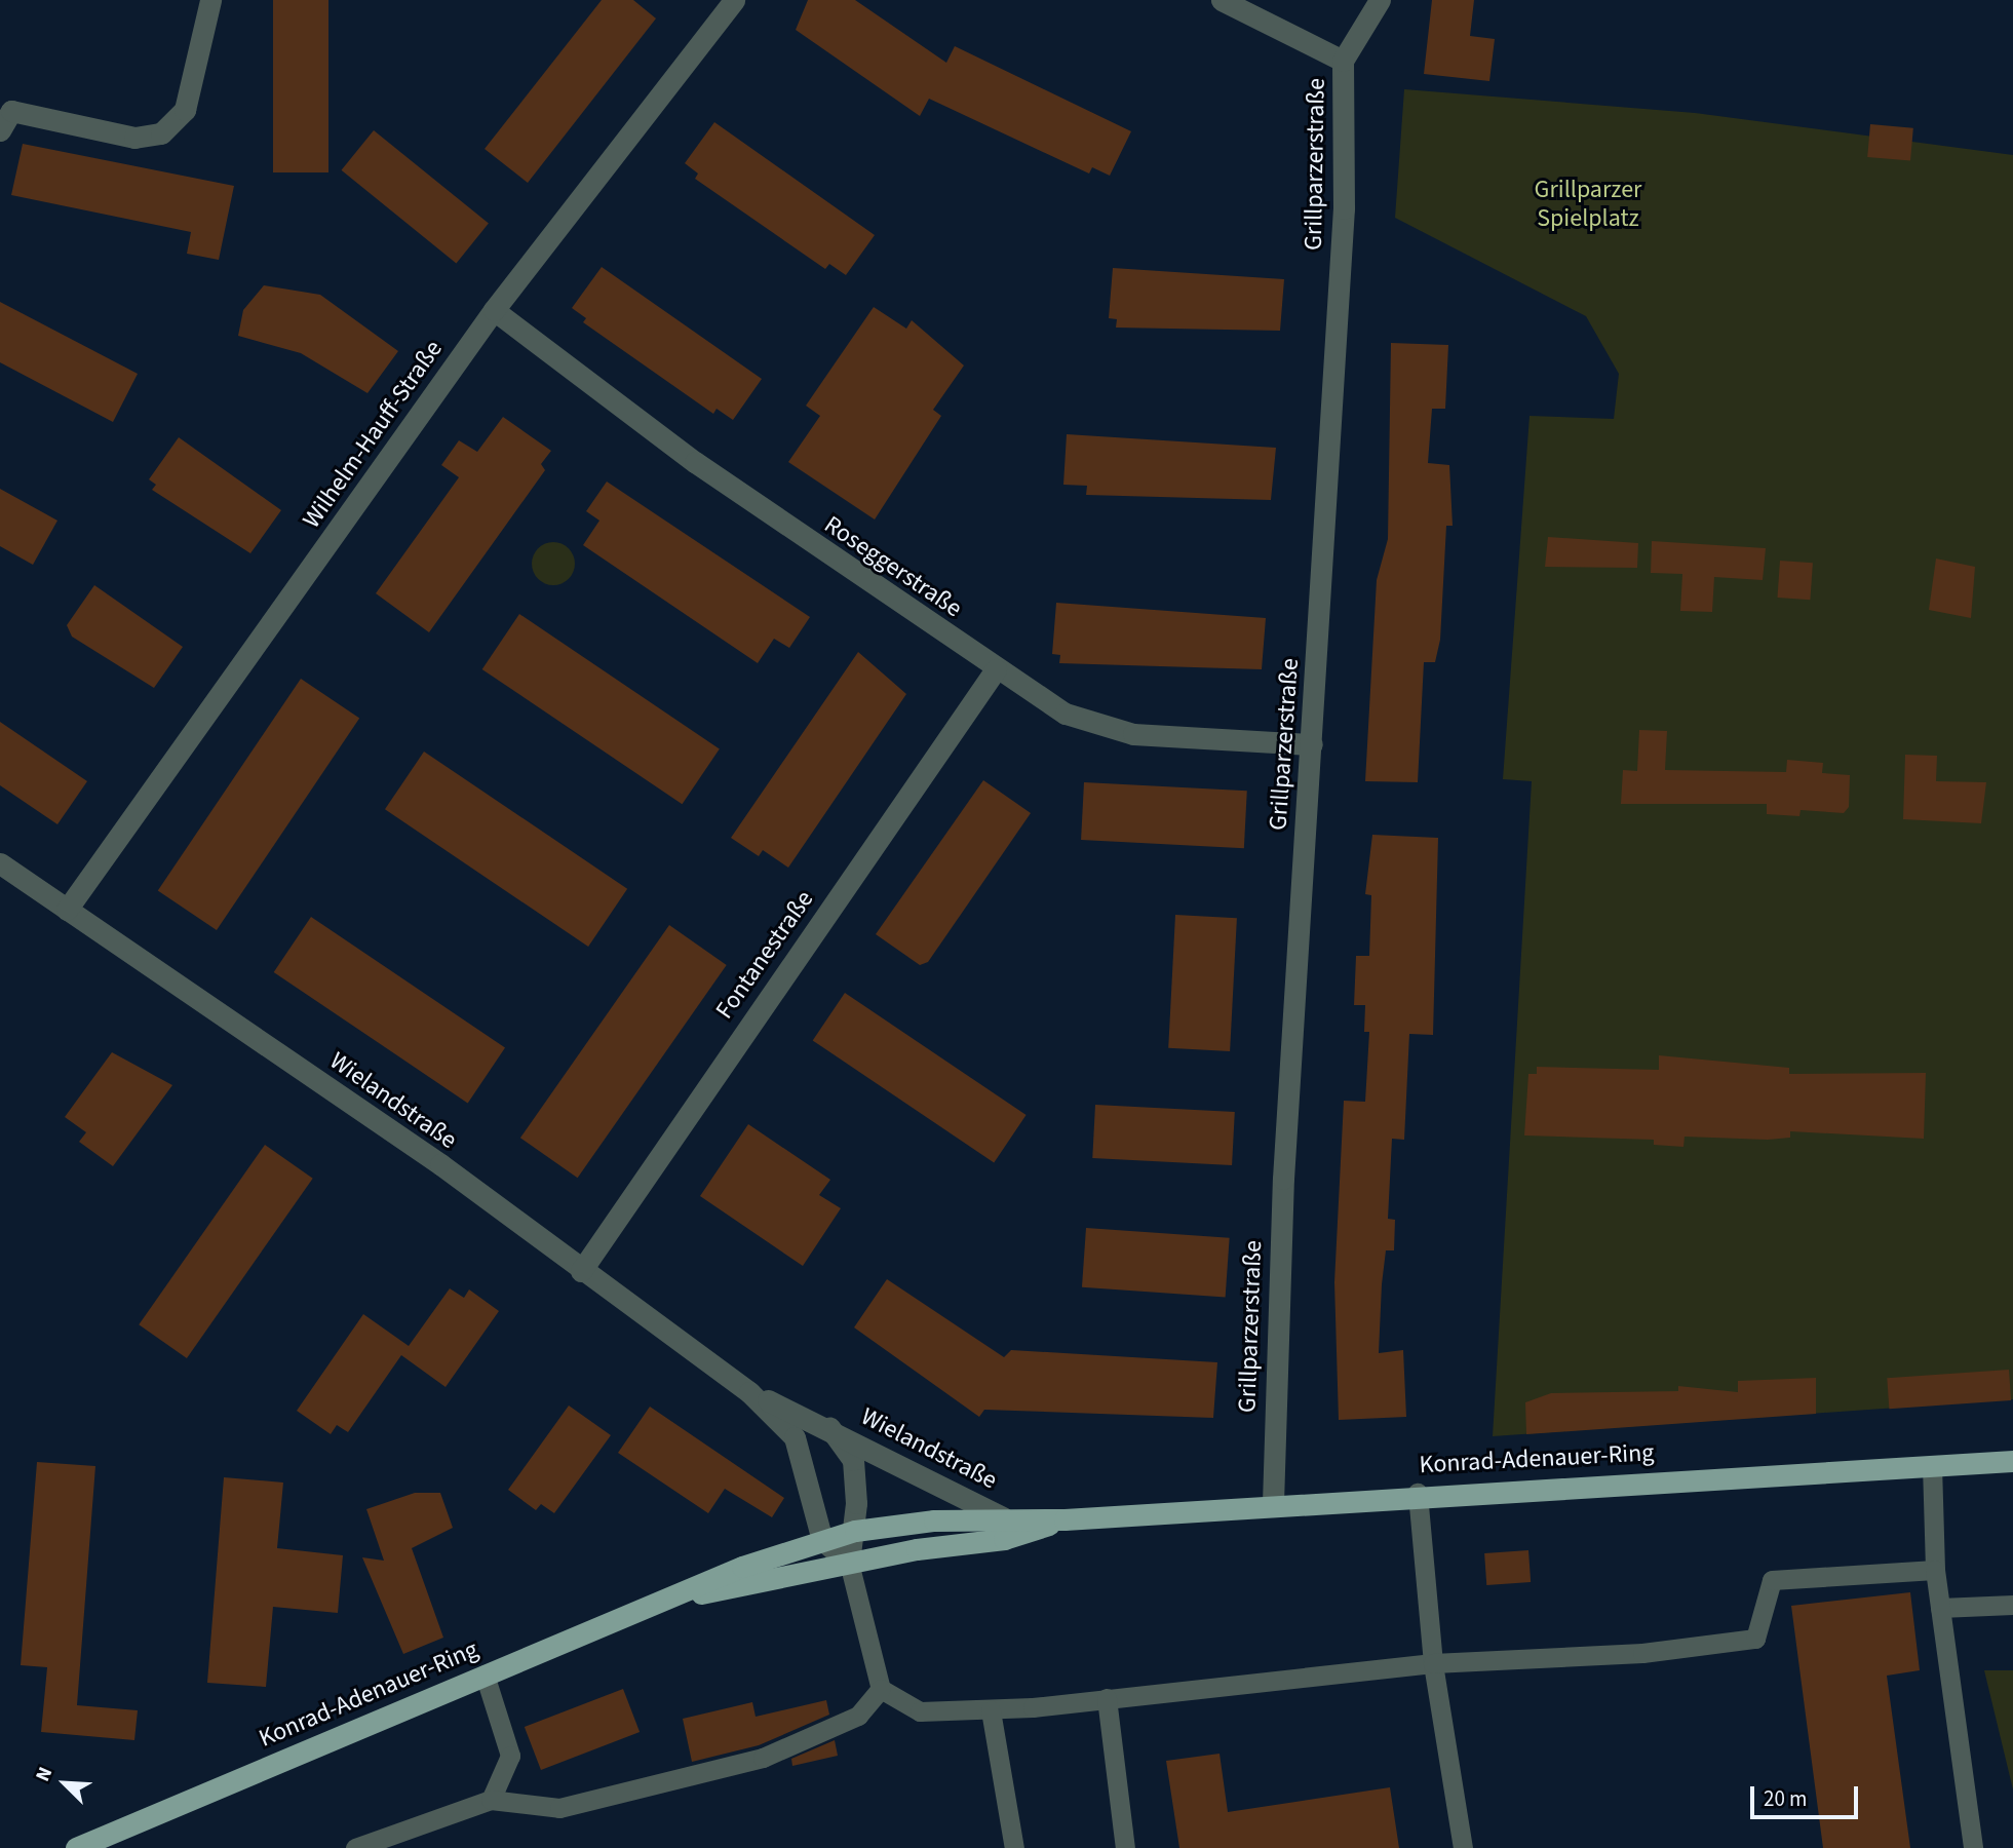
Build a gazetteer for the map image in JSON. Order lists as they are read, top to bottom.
{
  "streets": {
    "main road": ["Konrad-Adenauer-Ring"],
    "street": [
      "Grillparzerstraße",
      "Wilhelm-Hauff-Straße",
      "Roseggerstraße",
      "Fontanestraße",
      "Wielandstraße"
    ]
  },
  "crossings": [
    ["Grillparzerstraße", "Roseggerstraße"],
    ["Grillparzerstraße", "Konrad-Adenauer-Ring"],
    ["Wilhelm-Hauff-Straße", "Roseggerstraße"],
    ["Wilhelm-Hauff-Straße", "Wielandstraße"],
    ["Roseggerstraße", "Fontanestraße"],
    ["Fontanestraße", "Wielandstraße"],
    ["Wielandstraße", "Konrad-Adenauer-Ring"]
  ],
  "parks": ["Grillparzer Spielplatz"],
  "scale_bar": "20 m",
  "north": "top left"
}
